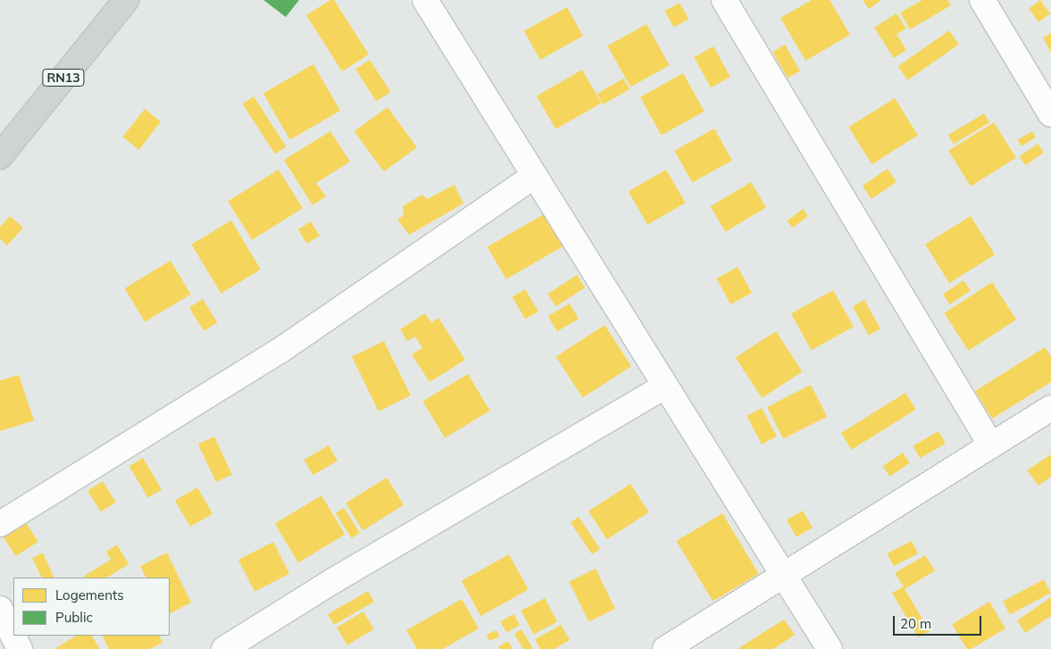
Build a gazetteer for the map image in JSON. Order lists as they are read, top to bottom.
{
  "streets": {
    "main road": ["RN13"]
  },
  "legend": ["Logements", "Public"],
  "scale_bar": "20 m"
}
